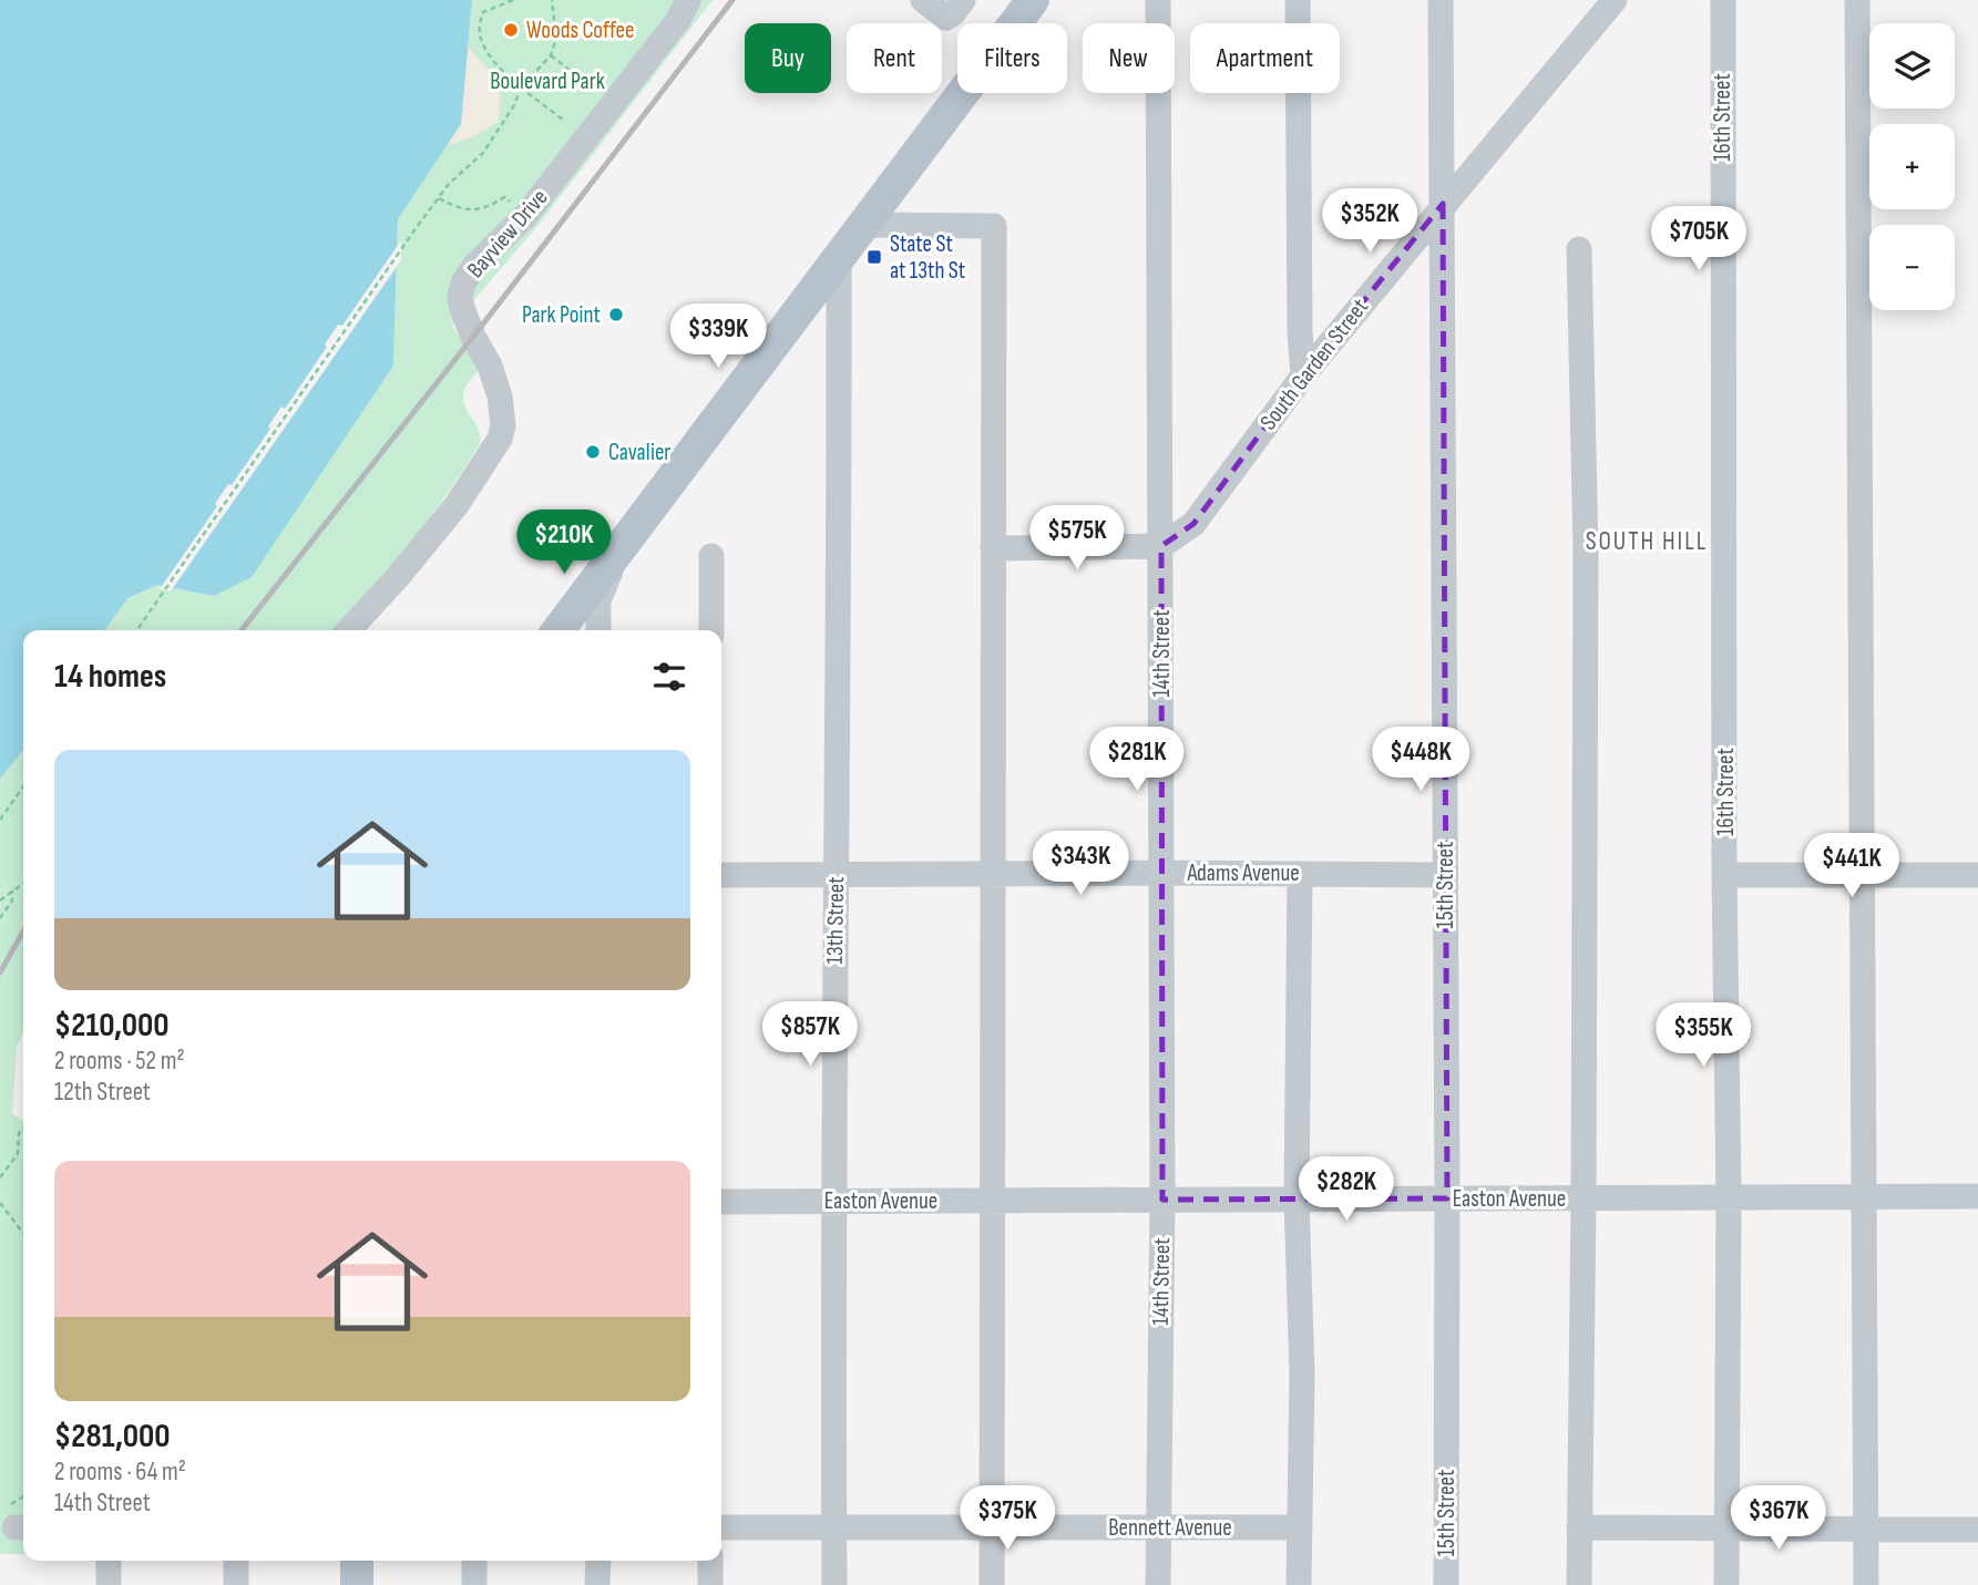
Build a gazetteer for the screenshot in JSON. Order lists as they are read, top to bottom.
{
  "streets": {
    "street": [
      "16th Street",
      "Bayview Drive",
      "South Garden Street",
      "14th Street",
      "Adams Avenue",
      "15th Street",
      "13th Street",
      "Easton Avenue",
      "Bennett Avenue"
    ]
  },
  "crossings": [
    ["16th Street", "Easton Avenue"],
    ["South Garden Street", "14th Street"],
    ["South Garden Street", "15th Street"],
    ["14th Street", "Adams Avenue"],
    ["14th Street", "Easton Avenue"],
    ["14th Street", "Bennett Avenue"],
    ["Adams Avenue", "15th Street"],
    ["Adams Avenue", "13th Street"],
    ["15th Street", "Easton Avenue"],
    ["13th Street", "Easton Avenue"],
    ["13th Street", "Bennett Avenue"]
  ],
  "districts": ["SOUTH HILL"],
  "parks": ["Boulevard Park"],
  "places": {
    "other": ["Woods Coffee", "Park Point", "Cavalier"],
    "transit": ["State St at 13th St"]
  },
  "page": {
    "map_buttons": ["+", "−"],
    "chip": [
      "Buy",
      "Rent",
      "Filters",
      "New",
      "Apartment"
    ],
    "price": [
      "$352K",
      "$705K",
      "$339K",
      "$575K",
      "$210K",
      "$281K",
      "$448K",
      "$343K",
      "$441K",
      "$857K",
      "$355K",
      "$282K",
      "$375K",
      "$367K"
    ],
    "heading": "14 homes",
    "list": [
      {
        "name": "$210,000",
        "note": "2 rooms · 52 m² · 12th Street"
      },
      {
        "name": "$281,000",
        "note": "2 rooms · 64 m² · 14th Street"
      }
    ]
  }
}
